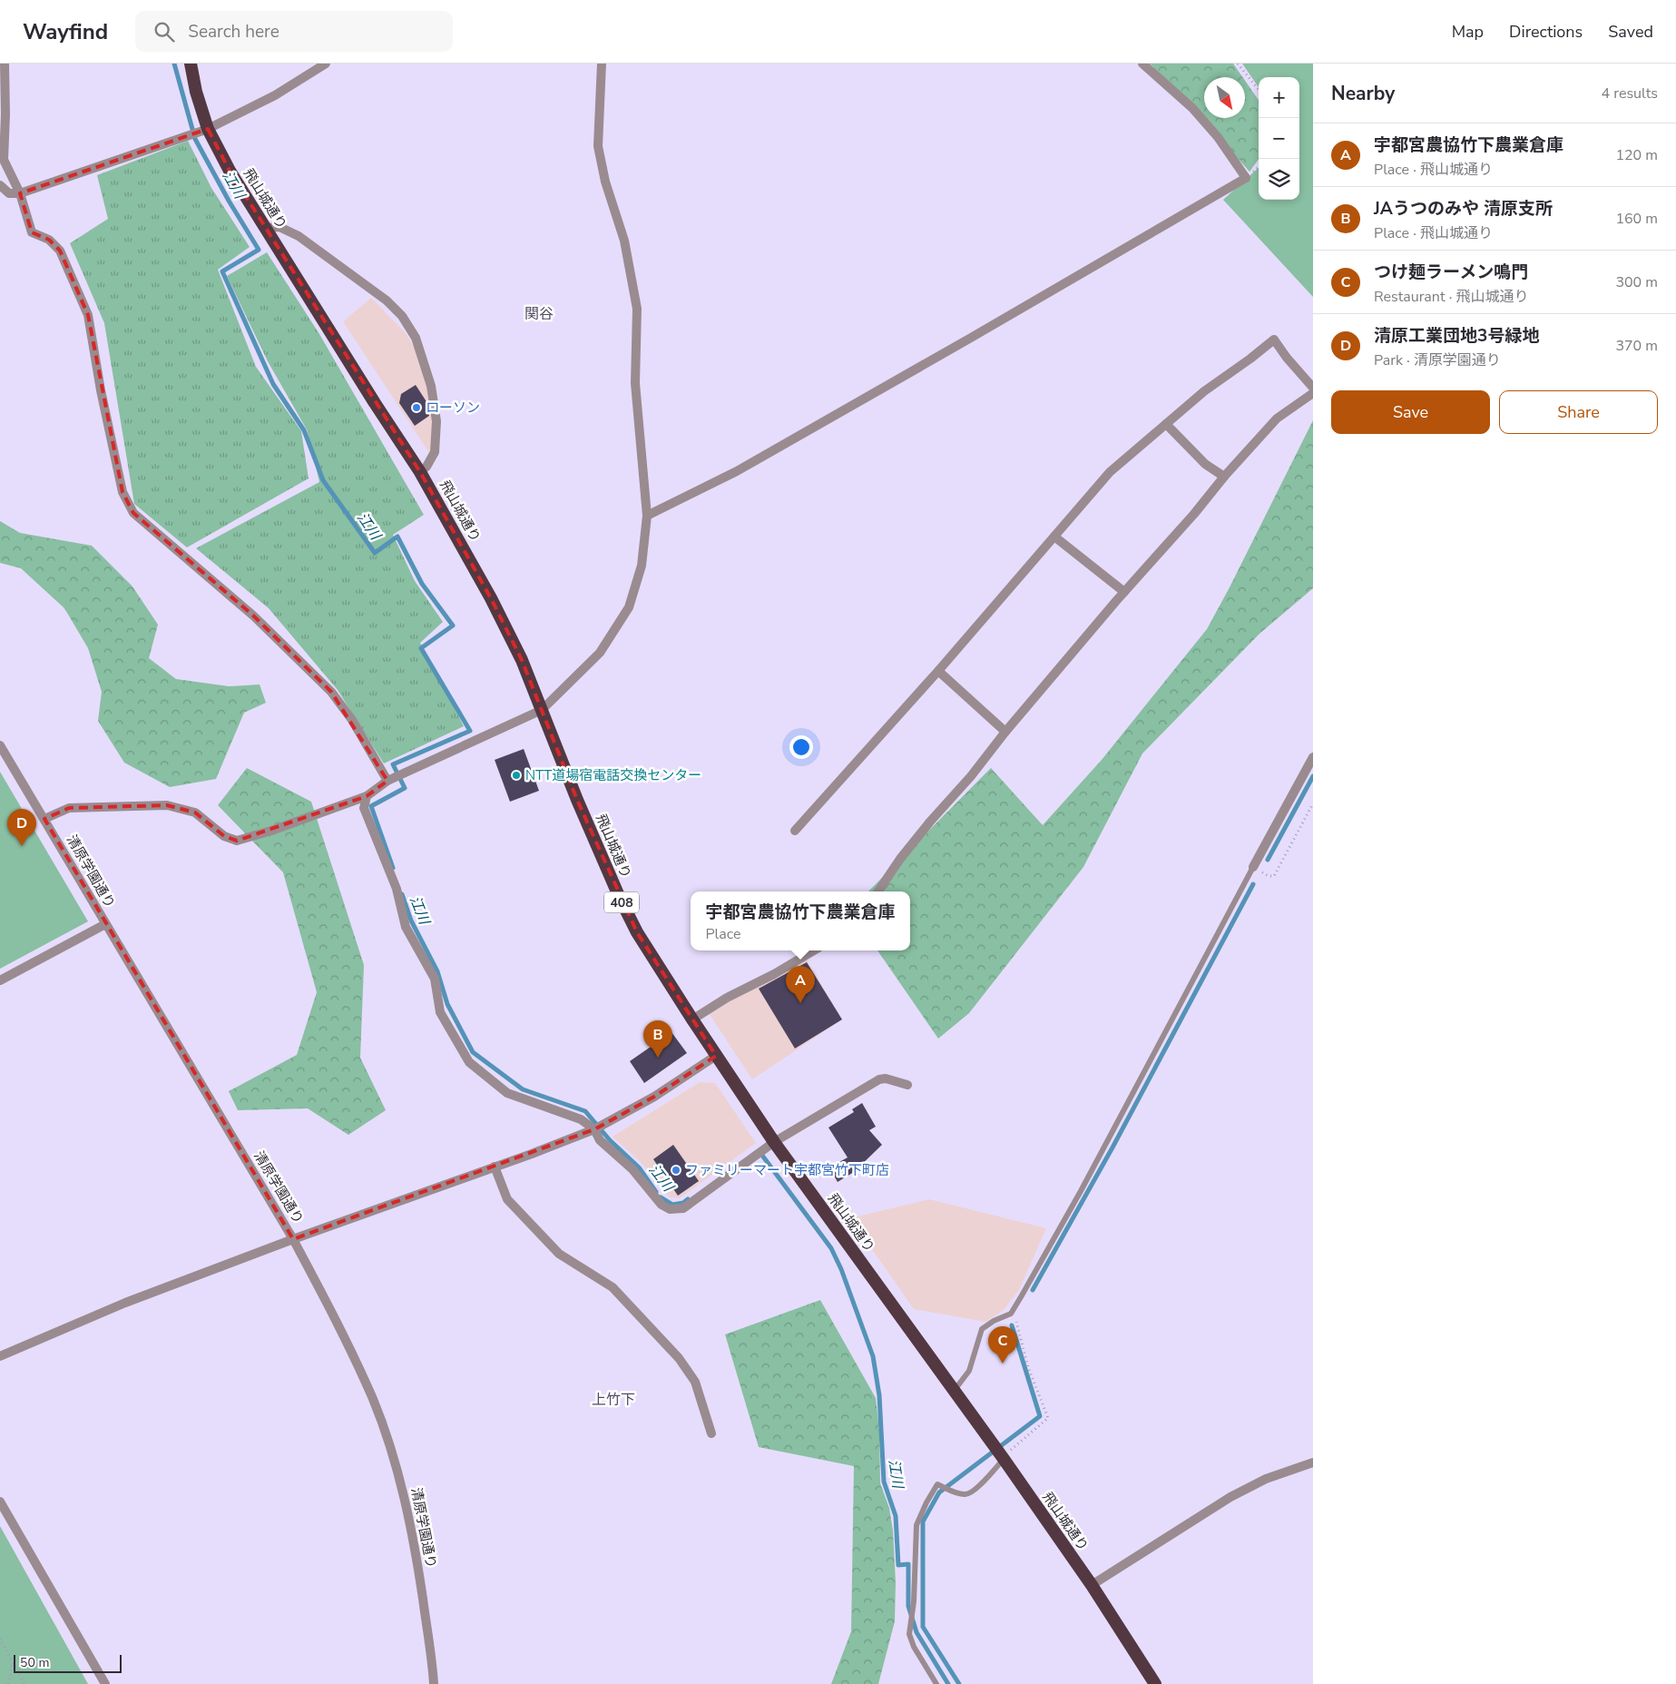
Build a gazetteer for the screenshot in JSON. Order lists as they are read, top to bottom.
{
  "streets": {
    "highway": ["飛山城通り", "408"],
    "street": ["清原学園通り"]
  },
  "districts": ["関谷", "上竹下"],
  "water": ["江川"],
  "places": ["ローソン", "NTT道場宿電話交換センター", "ファミリーマート宇都宮竹下町店"],
  "scale_bar": "50 m",
  "north": "bottom right",
  "page": {
    "header": "Wayfind",
    "search": "Search here",
    "nav": ["Map", "Directions", "Saved"],
    "heading": ["Nearby", "4 results"],
    "map_buttons": ["+", "−"],
    "list": [
      {
        "mark": "A",
        "name": "宇都宮農協竹下農業倉庫",
        "note": "Place · 飛山城通り",
        "value": "120 m"
      },
      {
        "mark": "B",
        "name": "JAうつのみや 清原支所",
        "note": "Place · 飛山城通り",
        "value": "160 m"
      },
      {
        "mark": "C",
        "name": "つけ麺ラーメン鳴門",
        "note": "Restaurant · 飛山城通り",
        "value": "300 m"
      },
      {
        "mark": "D",
        "name": "清原工業団地3号緑地",
        "note": "Park · 清原学園通り",
        "value": "370 m"
      }
    ],
    "buttons": ["Save", "Share"],
    "pins": [
      "D",
      "A",
      "B",
      "C"
    ],
    "popup": ["宇都宮農協竹下農業倉庫", "Place"],
    "scale": "50 m"
  }
}
